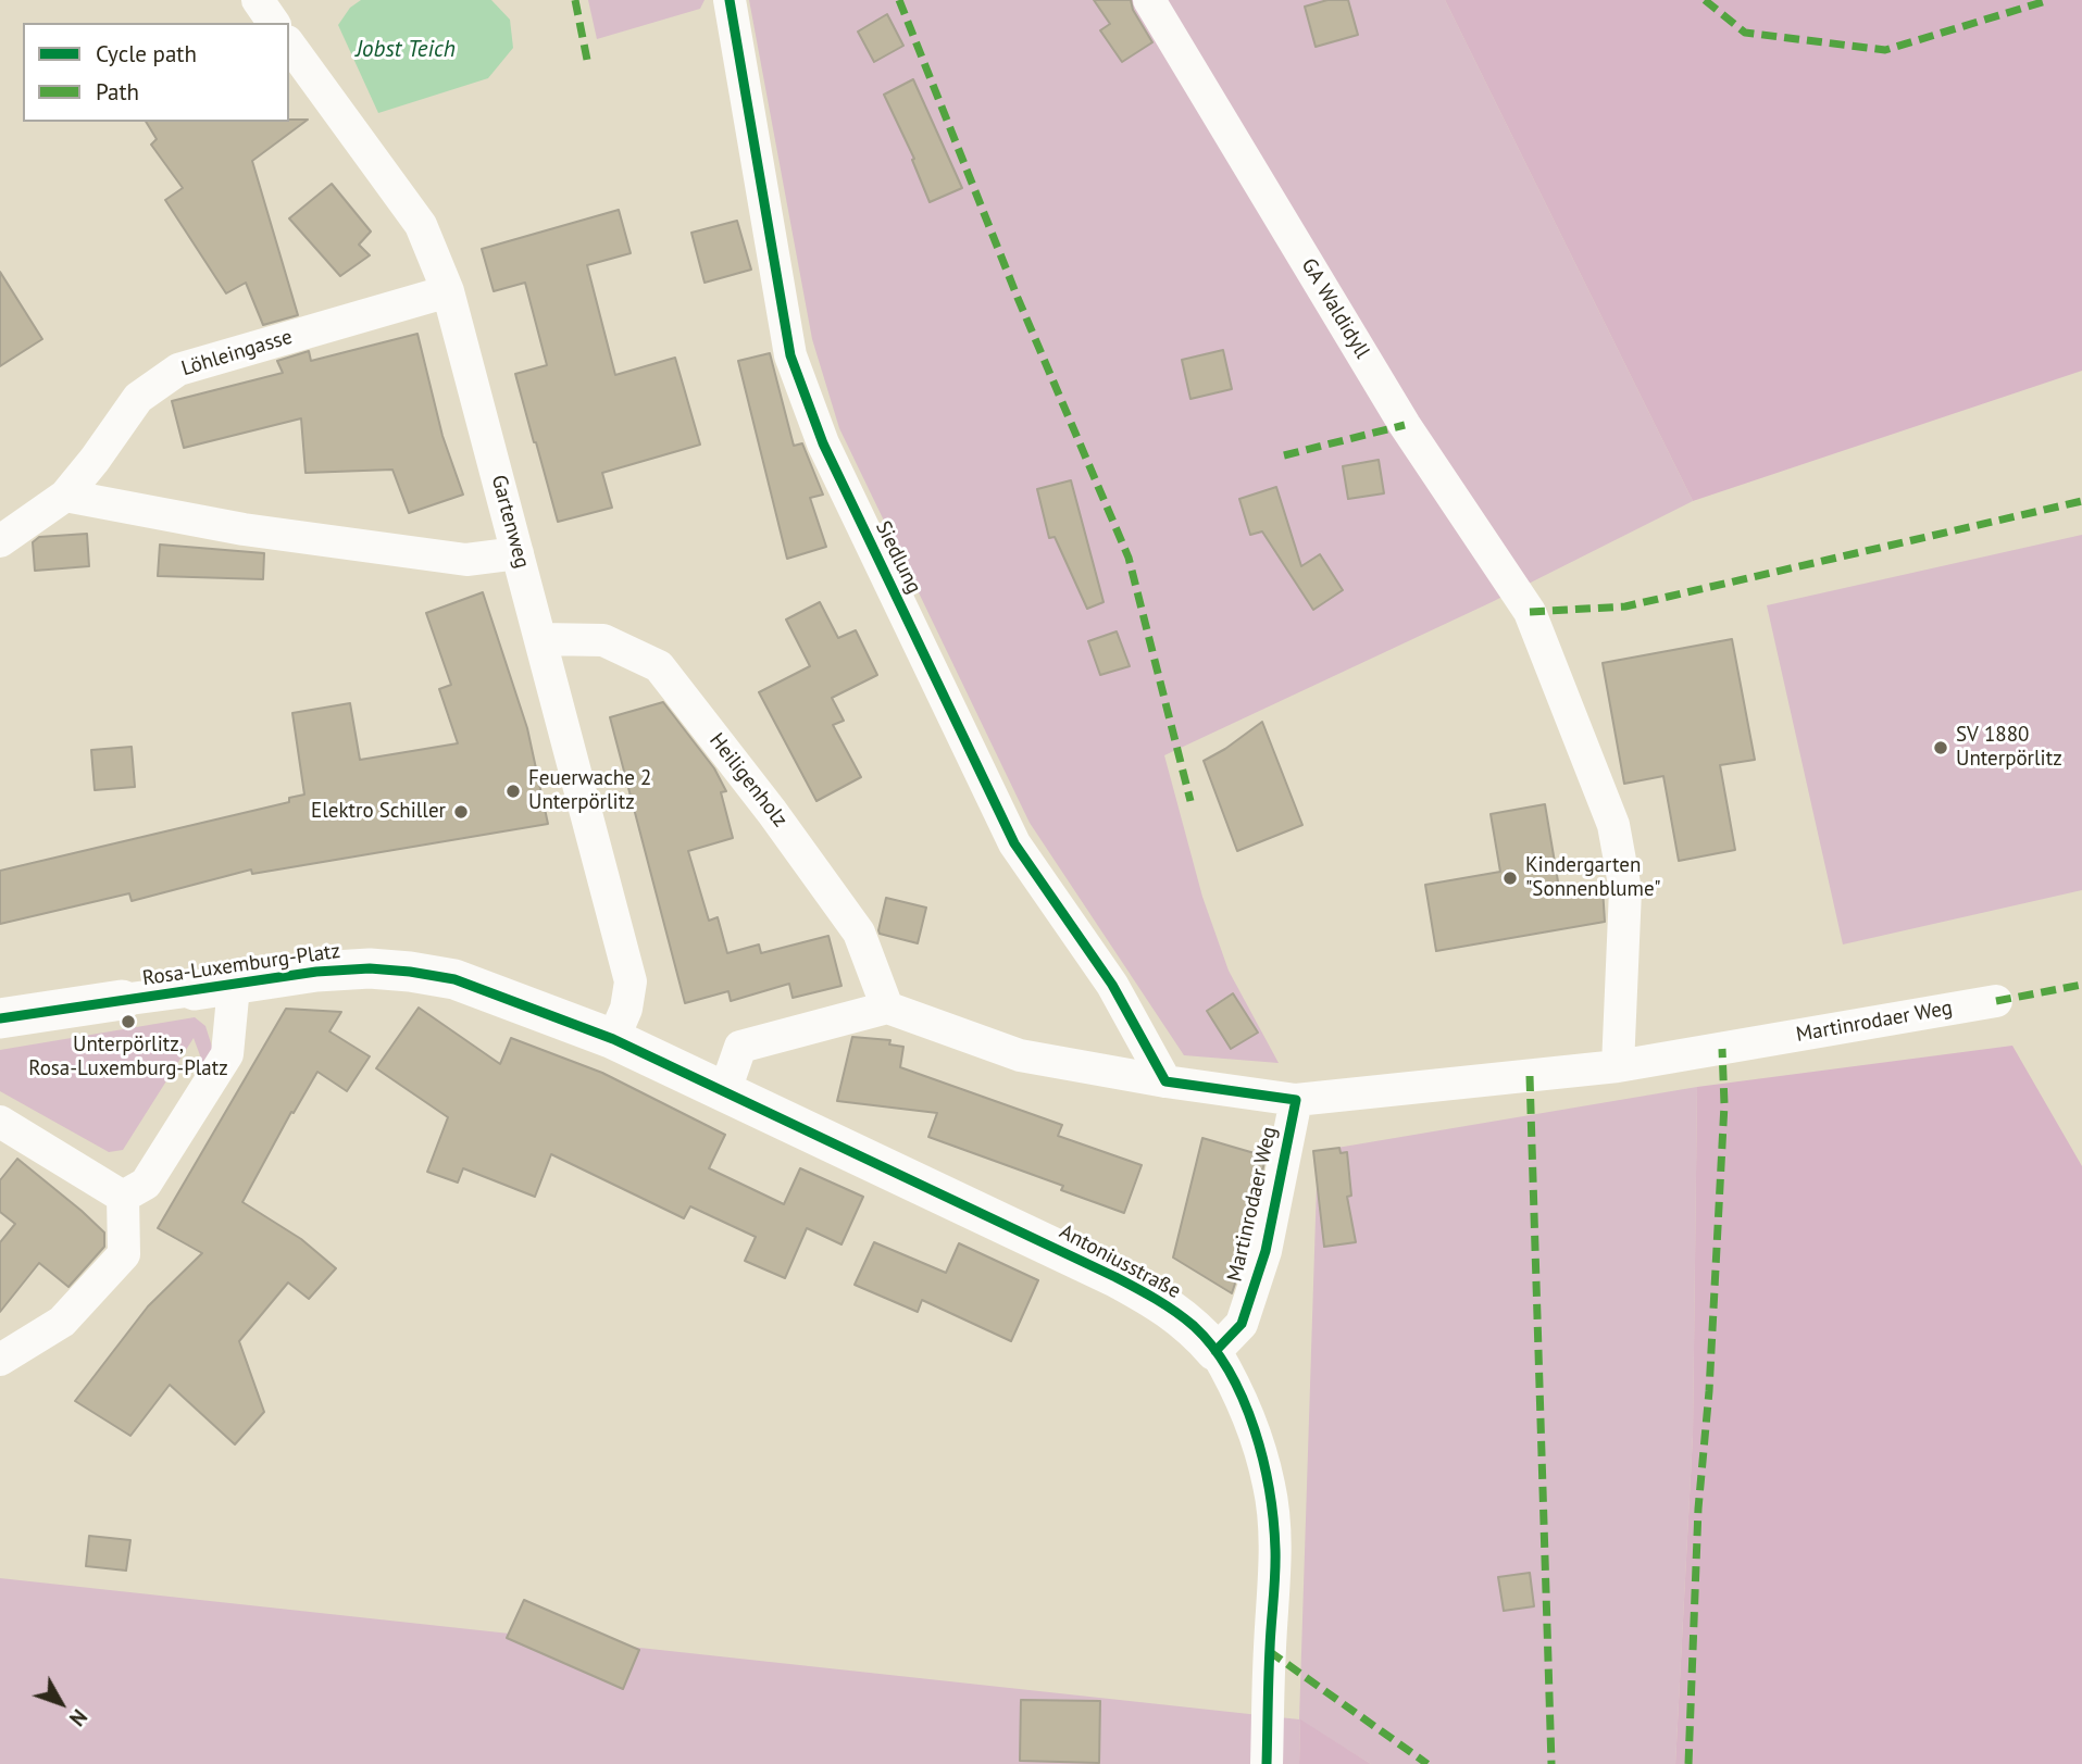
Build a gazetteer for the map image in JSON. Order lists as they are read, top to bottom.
{
  "streets": {
    "street": [
      "GA Waldidyll",
      "Löhleingasse",
      "Gartenweg",
      "Siedlung",
      "Heiligenholz",
      "Rosa-Luxemburg-Platz",
      "Martinrodaer Weg",
      "Antoniusstraße"
    ]
  },
  "crossings": [
    ["GA Waldidyll", "Martinrodaer Weg"],
    ["Löhleingasse", "Gartenweg"],
    ["Gartenweg", "Heiligenholz"],
    ["Gartenweg", "Rosa-Luxemburg-Platz"],
    ["Gartenweg", "Antoniusstraße"],
    ["Rosa-Luxemburg-Platz", "Antoniusstraße"],
    ["Martinrodaer Weg", "Antoniusstraße"]
  ],
  "water": ["Jobst Teich"],
  "places": [
    "SV 1880 Unterpörlitz",
    "Feuerwache 2 Unterpörlitz",
    "Elektro Schiller",
    "Kindergarten \"Sonnenblume\"",
    "Unterpörlitz, Rosa-Luxemburg-Platz"
  ],
  "legend": ["Cycle path", "Path"],
  "north": "bottom right"
}
